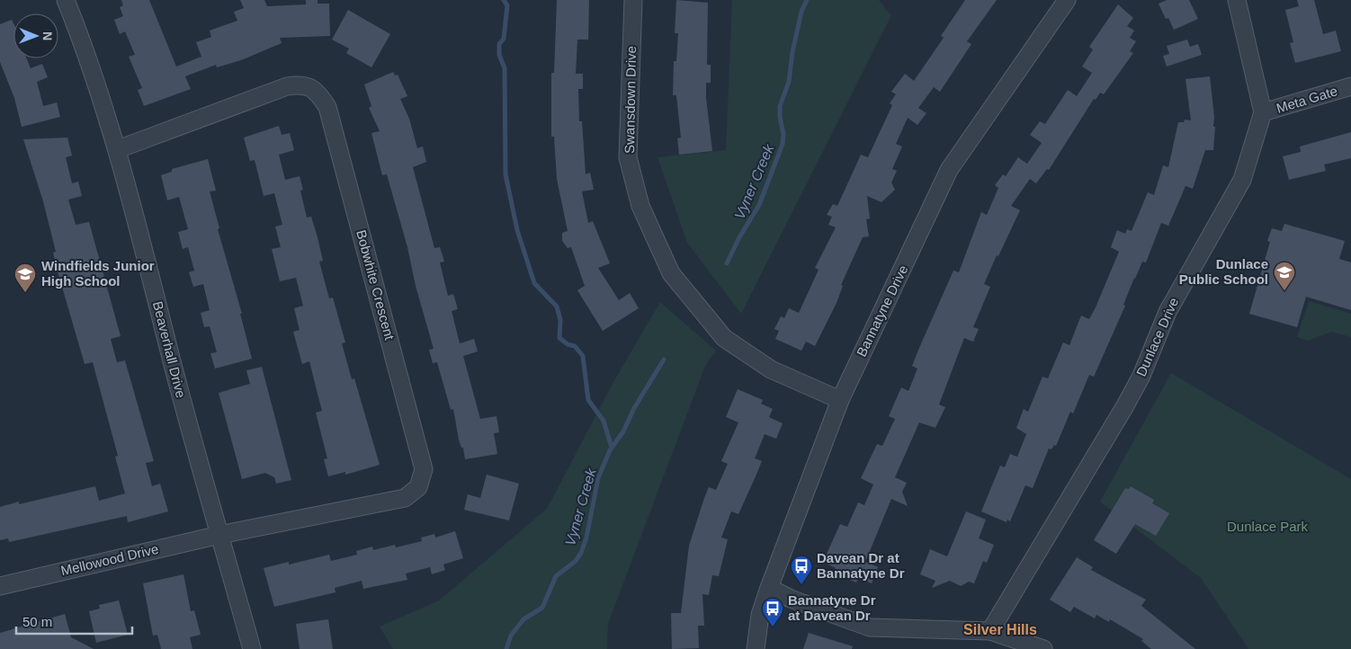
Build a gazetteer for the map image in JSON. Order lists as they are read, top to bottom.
{
  "streets": {
    "street": [
      "Swansdown Drive",
      "Meta Gate",
      "Bobwhite Crescent",
      "Bannatyne Drive",
      "Dunlace Drive",
      "Beaverhall Drive",
      "Mellowood Drive"
    ]
  },
  "crossings": [
    ["Swansdown Drive", "Bannatyne Drive"],
    ["Meta Gate", "Dunlace Drive"],
    ["Bobwhite Crescent", "Beaverhall Drive"],
    ["Bobwhite Crescent", "Mellowood Drive"],
    ["Beaverhall Drive", "Mellowood Drive"]
  ],
  "districts": ["Silver Hills"],
  "water": ["Vyner Creek"],
  "parks": ["Dunlace Park"],
  "places": {
    "school or university": ["Dunlace Public School", "Windfields Junior High School"],
    "bus stop": ["Davean Dr at Bannatyne Dr", "Bannatyne Dr at Davean Dr"]
  },
  "scale_bar": "50 m",
  "north": "right"
}
